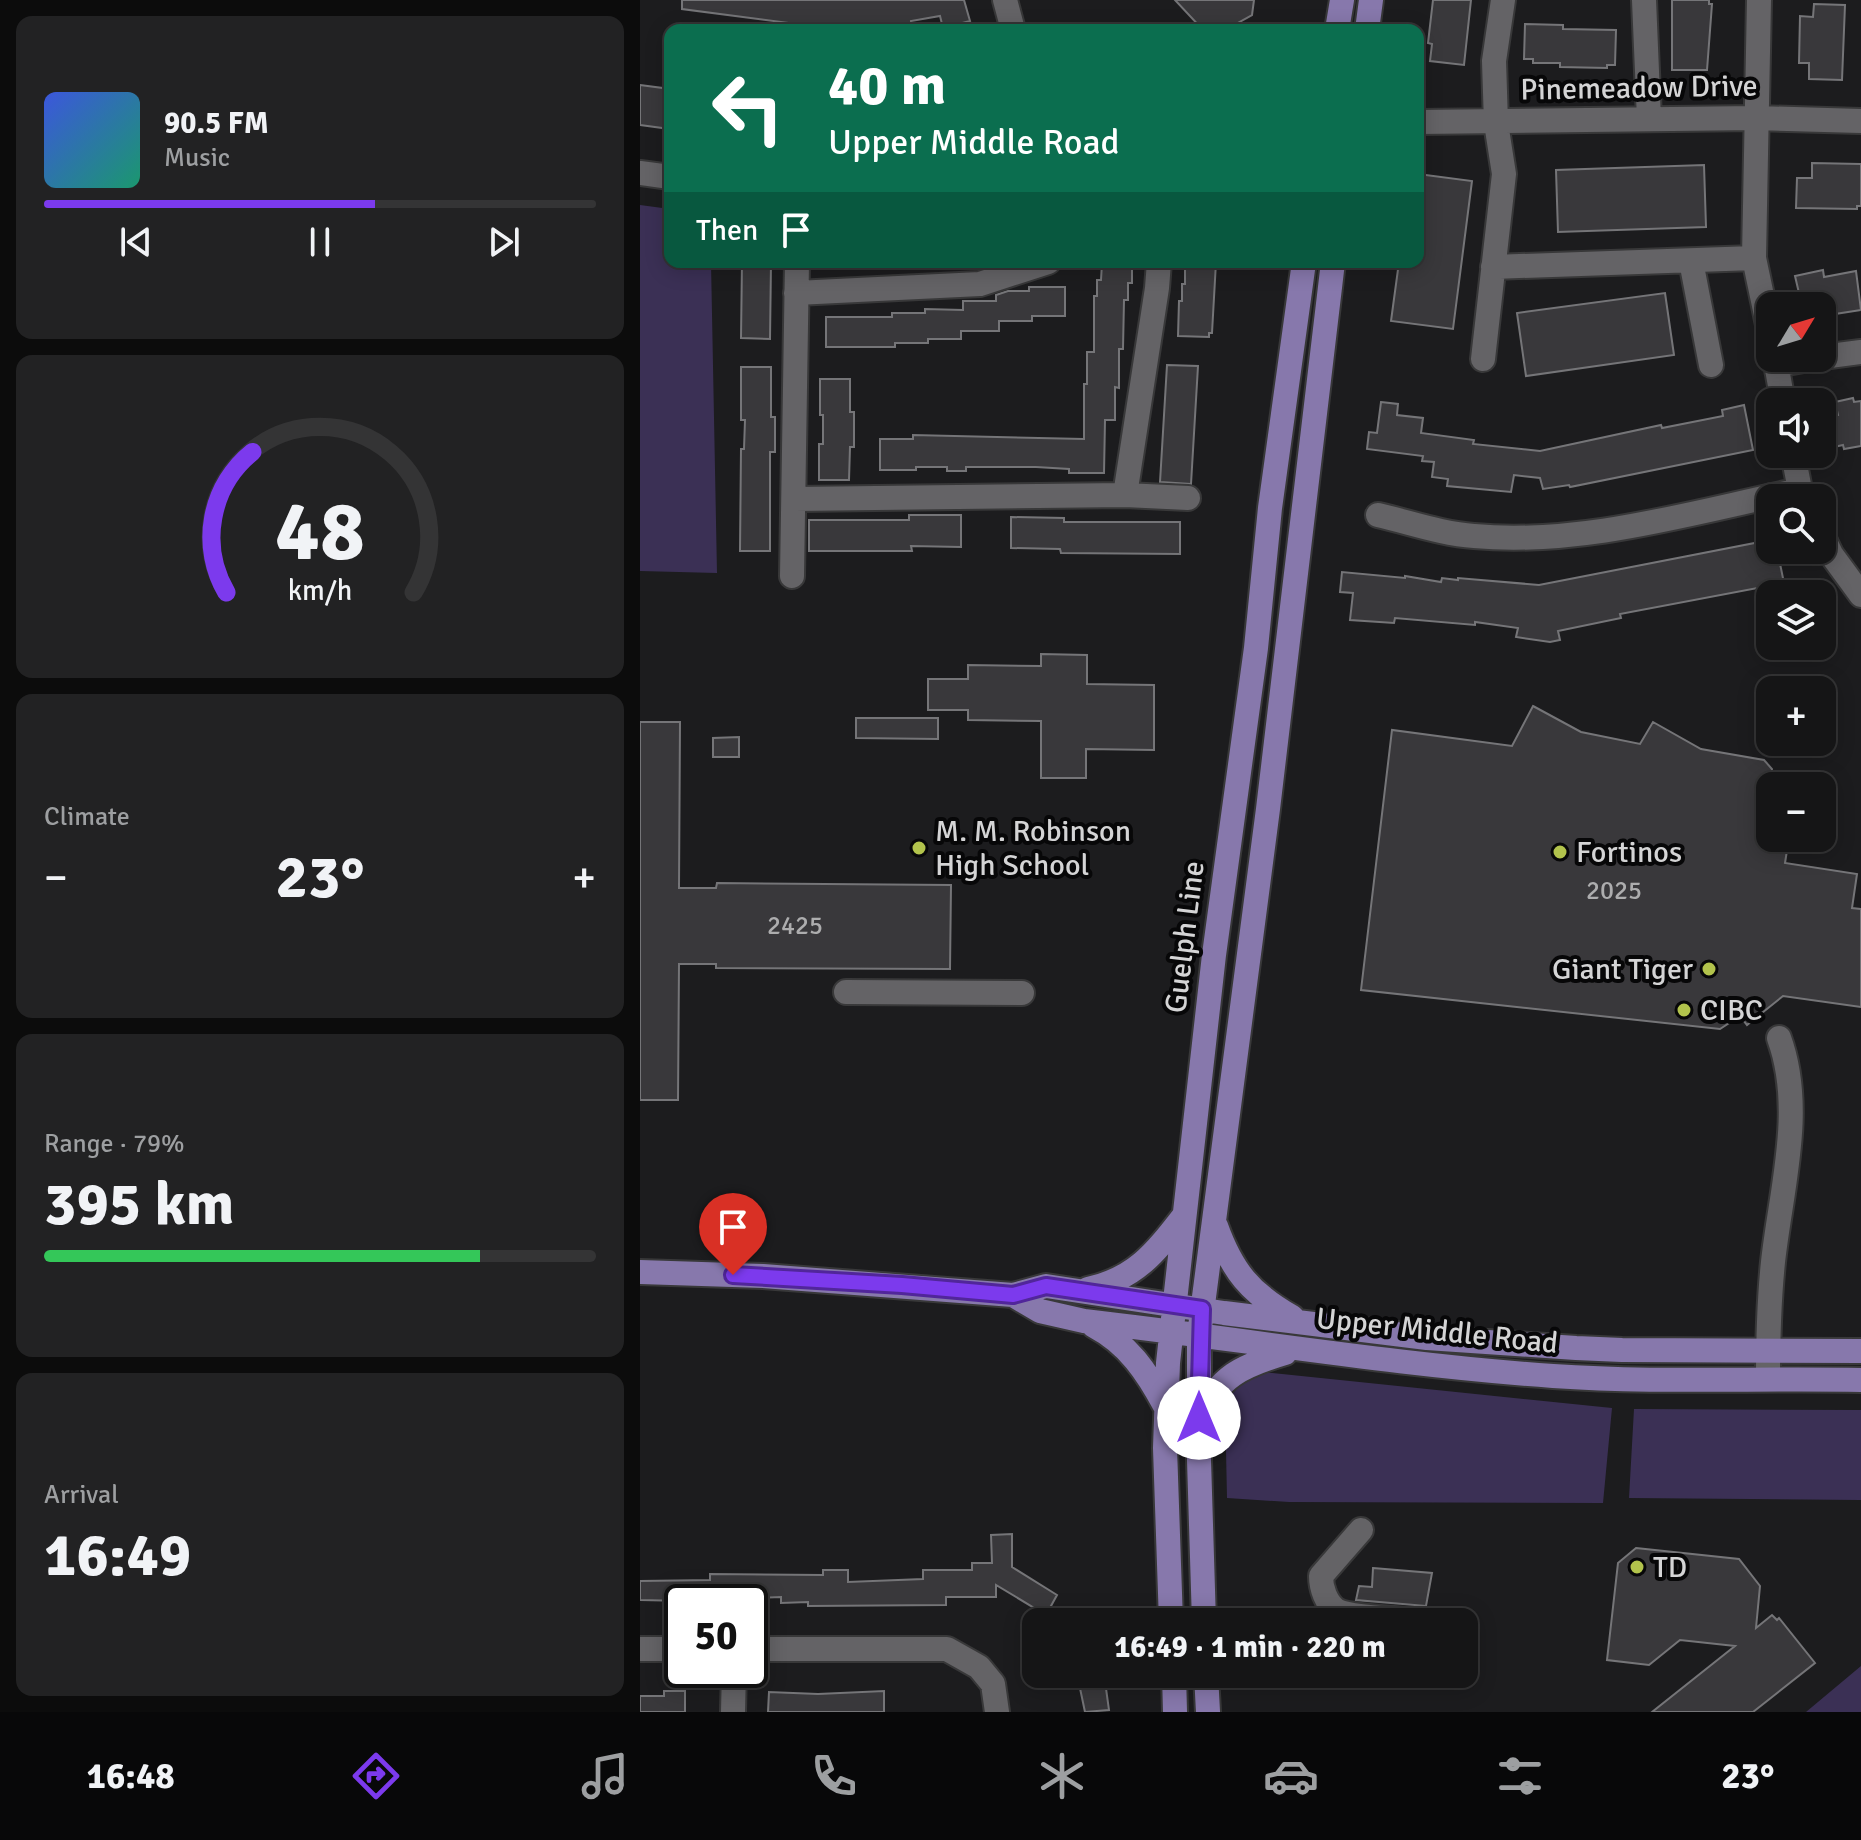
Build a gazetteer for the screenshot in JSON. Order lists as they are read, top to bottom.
{
  "streets": {
    "main road": ["Guelph Line", "Upper Middle Road"],
    "street": ["Pinemeadow Drive"]
  },
  "crossings": [
    ["Guelph Line", "Upper Middle Road"]
  ],
  "places": [
    "M. M. Robinson High School",
    "Fortinos",
    "Giant Tiger",
    "CIBC",
    "TD"
  ],
  "house_numbers": ["2025", "2425"],
  "north": "top right",
  "page": {
    "turn": ["40 m", "Upper Middle Road"],
    "song": ["90.5 FM", "Music"],
    "then": "Then",
    "map_buttons": ["+", "−"],
    "tile": [
      "Climate",
      ["Range · 79%", "395 km"],
      ["Arrival", "16:49"]
    ],
    "heat": ["−", "23°", "+"],
    "limit": "50",
    "trip": "16:49 · 1 min · 220 m",
    "tabs": ["16:48", "23°"],
    "gauge": ["48", "km/h"]
  }
}
